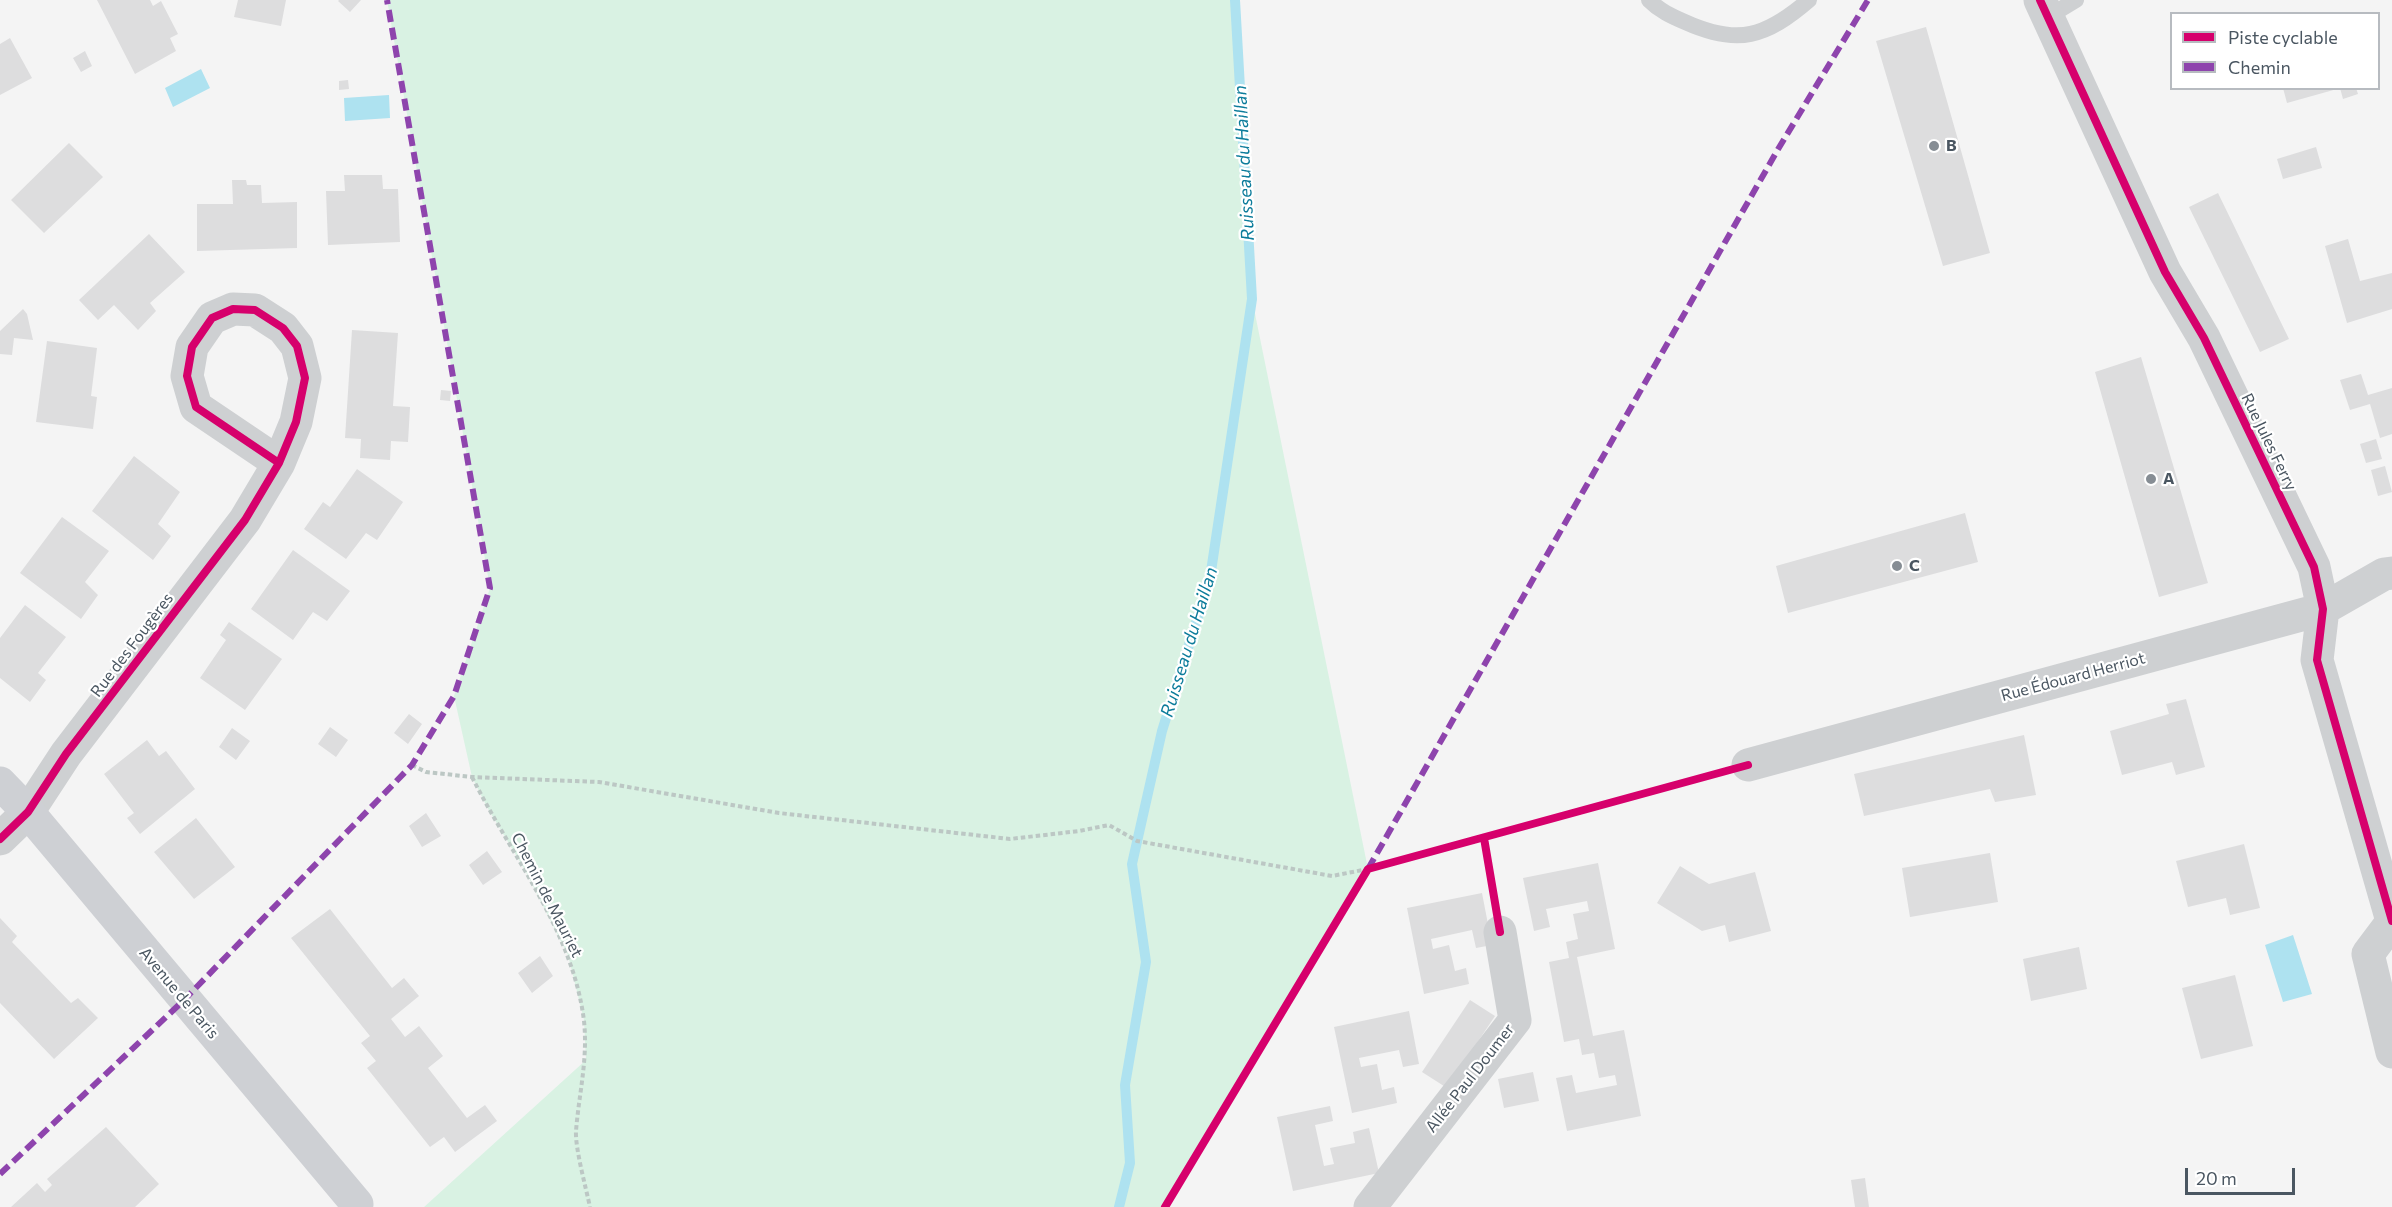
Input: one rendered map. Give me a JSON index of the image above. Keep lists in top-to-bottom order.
{
  "streets": {
    "street": [
      "Rue Jules Ferry",
      "Rue des Fougères",
      "Rue Édouard Herriot",
      "Avenue de Paris",
      "Allée Paul Doumer"
    ],
    "path": ["Chemin de Mauriet"]
  },
  "crossings": [
    ["Rue Jules Ferry", "Rue Édouard Herriot"],
    ["Rue des Fougères", "Avenue de Paris"]
  ],
  "water": ["Ruisseau du Haillan"],
  "places": ["B", "A", "C"],
  "legend": ["Piste cyclable", "Chemin"],
  "scale_bar": "20 m"
}
